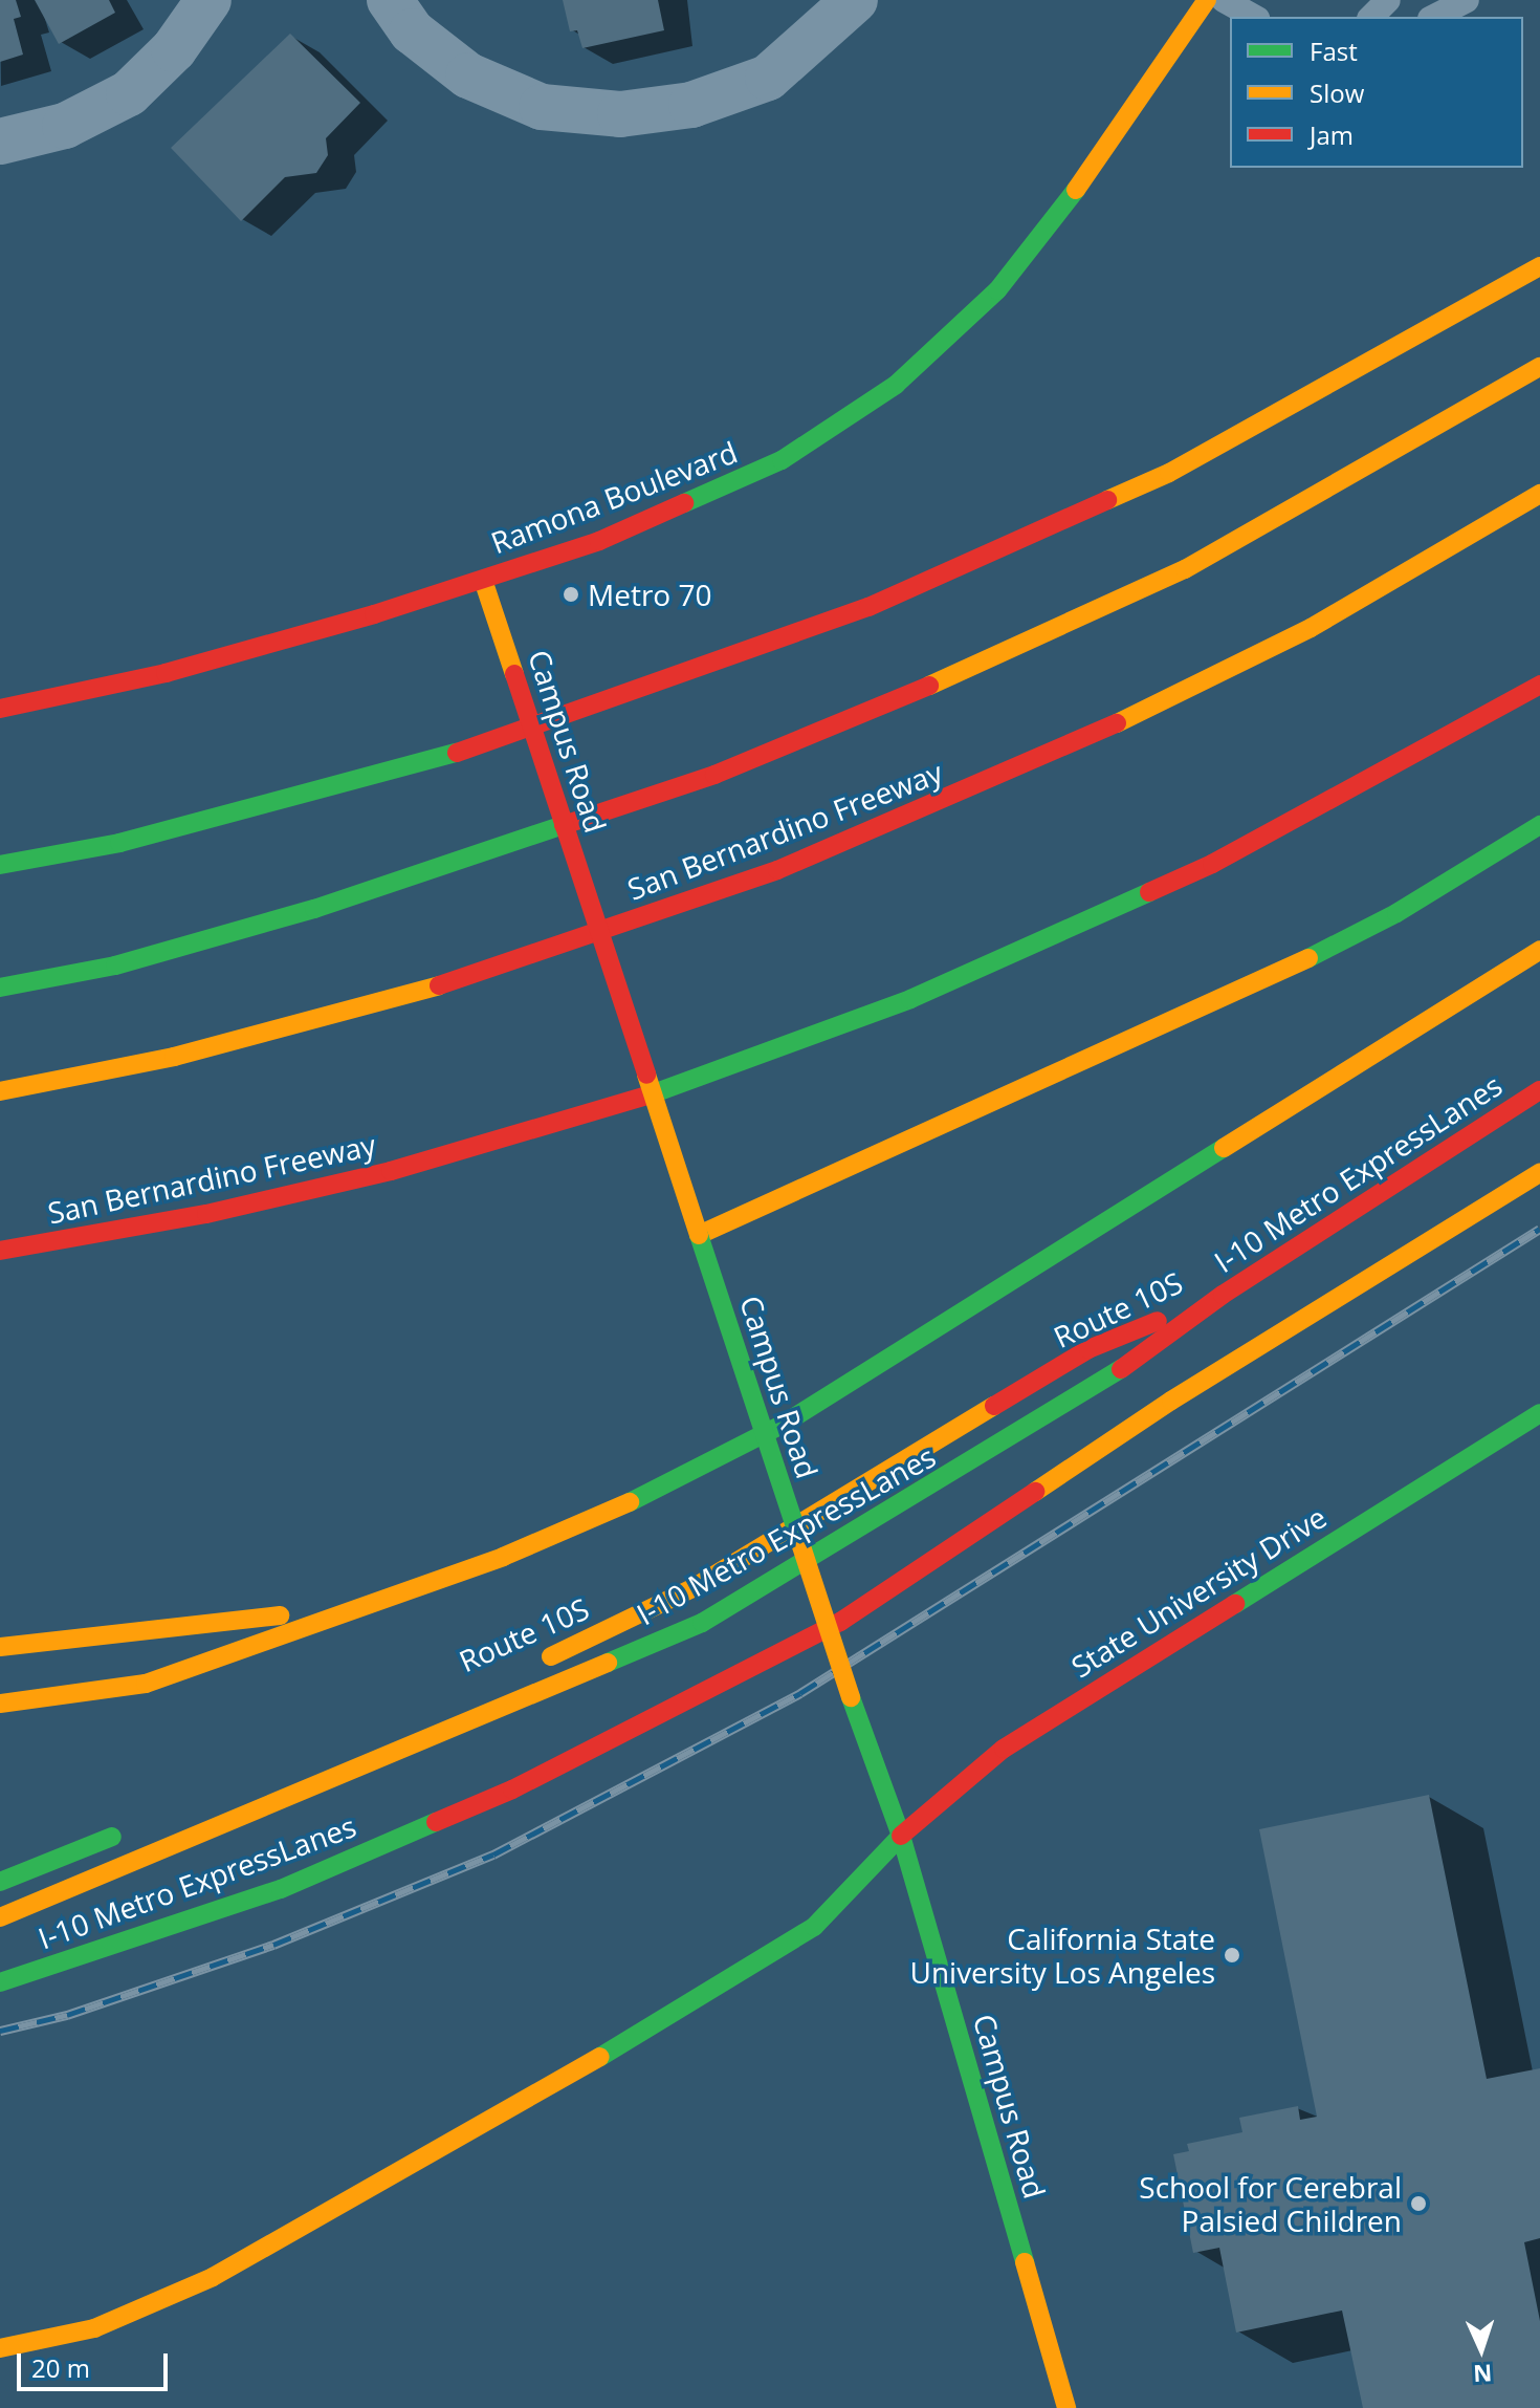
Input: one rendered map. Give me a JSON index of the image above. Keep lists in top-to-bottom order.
{
  "streets": {
    "main road": [
      "Ramona Boulevard",
      "Campus Road",
      "San Bernardino Freeway",
      "I-10 Metro ExpressLanes",
      "Route 10S",
      "State University Drive"
    ]
  },
  "crossings": [
    ["Ramona Boulevard", "Campus Road"],
    ["Campus Road", "State University Drive"],
    ["I-10 Metro ExpressLanes", "Route 10S"]
  ],
  "places": ["Metro 70", "California State University Los Angeles", "School for Cerebral Palsied Children"],
  "legend": ["Fast", "Slow", "Jam"],
  "scale_bar": "20 m",
  "north": "bottom"
}
